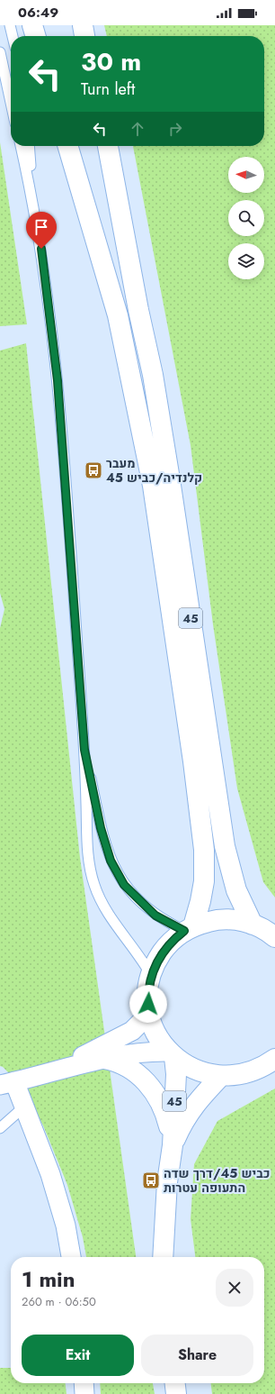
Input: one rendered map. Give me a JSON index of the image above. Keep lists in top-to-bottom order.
{
  "streets": {
    "highway": ["45"]
  },
  "places": {
    "bus stop": ["מעבר קלנדיה/כביש 45", "כביש 45/דרך שדה התעופה עטרות"]
  },
  "north": "left",
  "page": {
    "status": "06:49",
    "turn": ["30 m", "Turn left"],
    "heading": ["1 min", "260 m · 06:50"],
    "buttons": ["Exit", "Share"]
  }
}
